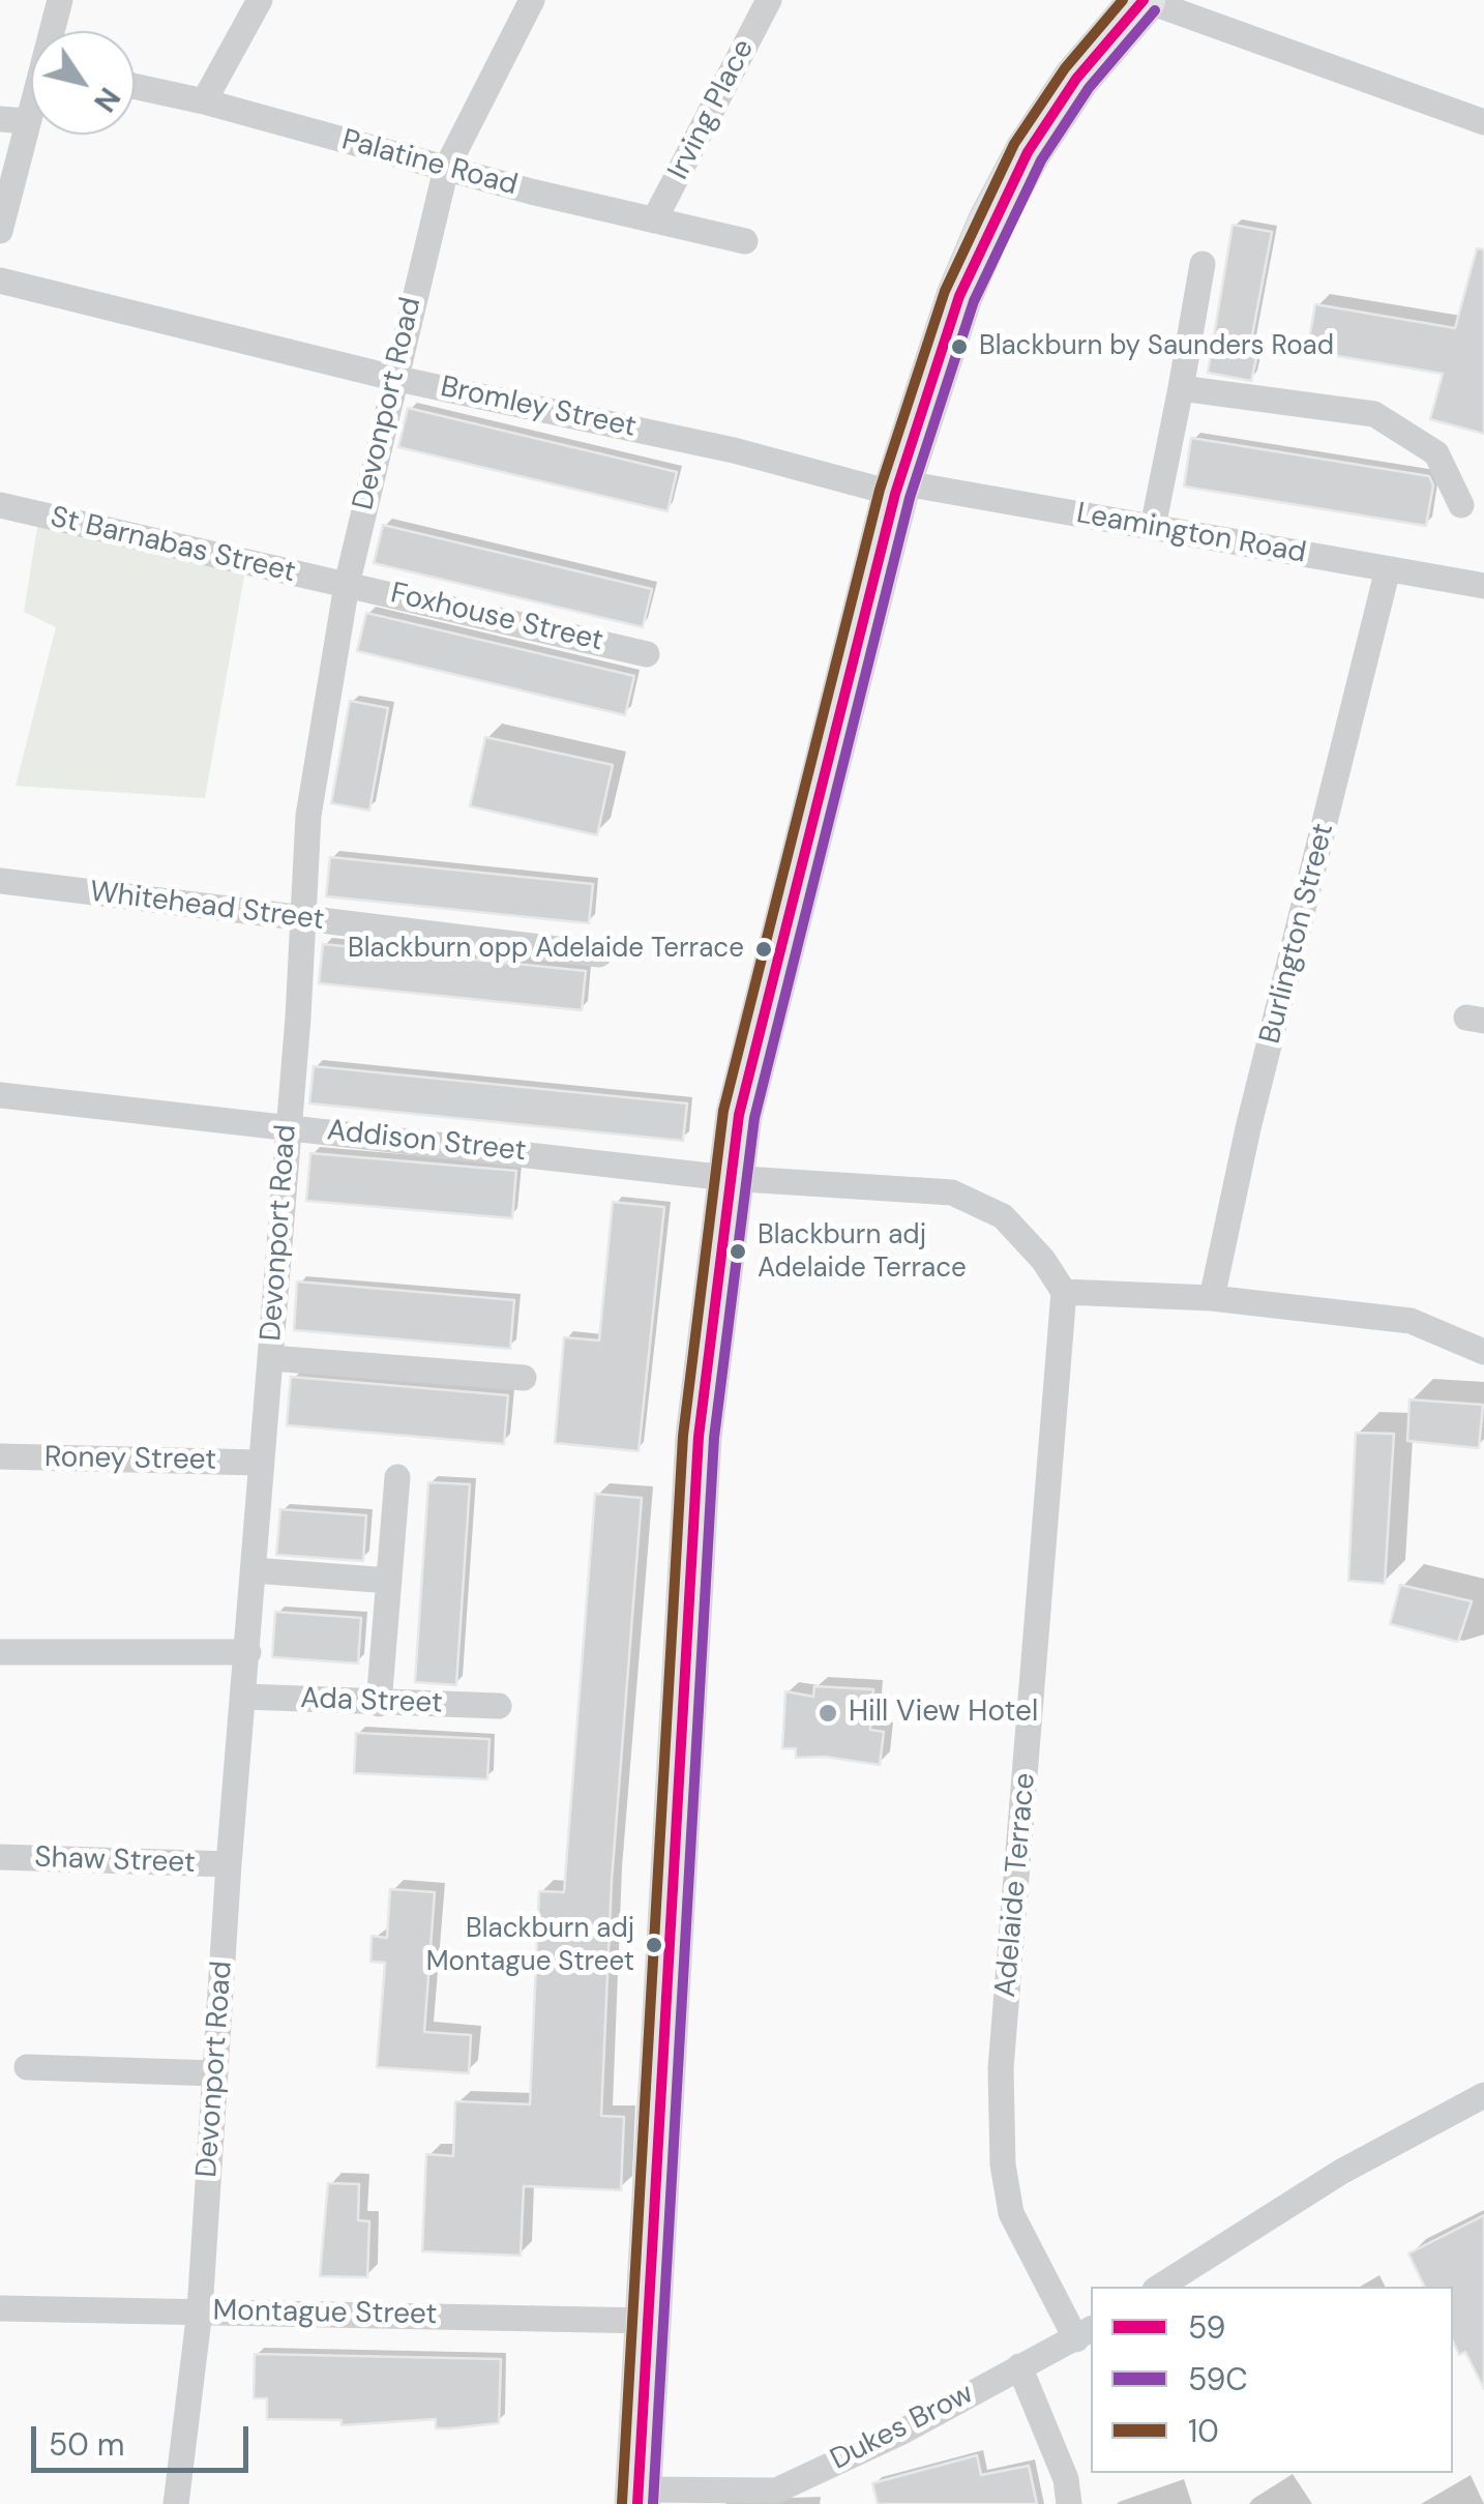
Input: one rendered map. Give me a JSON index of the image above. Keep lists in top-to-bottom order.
{
  "streets": {
    "street": [
      "Irving Place",
      "Palatine Road",
      "Devonport Road",
      "Bromley Street",
      "Leamington Road",
      "St Barnabas Street",
      "Foxhouse Street",
      "Whitehead Street",
      "Burlington Street",
      "Addison Street",
      "Roney Street",
      "Ada Street",
      "Shaw Street",
      "Adelaide Terrace",
      "Montague Street",
      "Dukes Brow"
    ]
  },
  "crossings": [
    ["Irving Place", "Palatine Road"],
    ["Palatine Road", "Devonport Road"],
    ["Devonport Road", "Bromley Street"],
    ["Devonport Road", "St Barnabas Street"],
    ["Devonport Road", "Foxhouse Street"],
    ["Devonport Road", "Whitehead Street"],
    ["Devonport Road", "Addison Street"],
    ["Devonport Road", "Roney Street"],
    ["Devonport Road", "Ada Street"],
    ["Devonport Road", "Shaw Street"],
    ["Devonport Road", "Montague Street"],
    ["Bromley Street", "Leamington Road"],
    ["Leamington Road", "Burlington Street"],
    ["St Barnabas Street", "Foxhouse Street"],
    ["Adelaide Terrace", "Dukes Brow"]
  ],
  "places": [
    "Blackburn by Saunders Road",
    "Blackburn opp Adelaide Terrace",
    "Blackburn adj Adelaide Terrace",
    "Hill View Hotel",
    "Blackburn adj Montague Street"
  ],
  "lines": ["transit line 59", "transit line 10", "transit line 59C"],
  "legend": ["59", "59C", "10"],
  "scale_bar": "50 m",
  "north": "bottom right"
}
